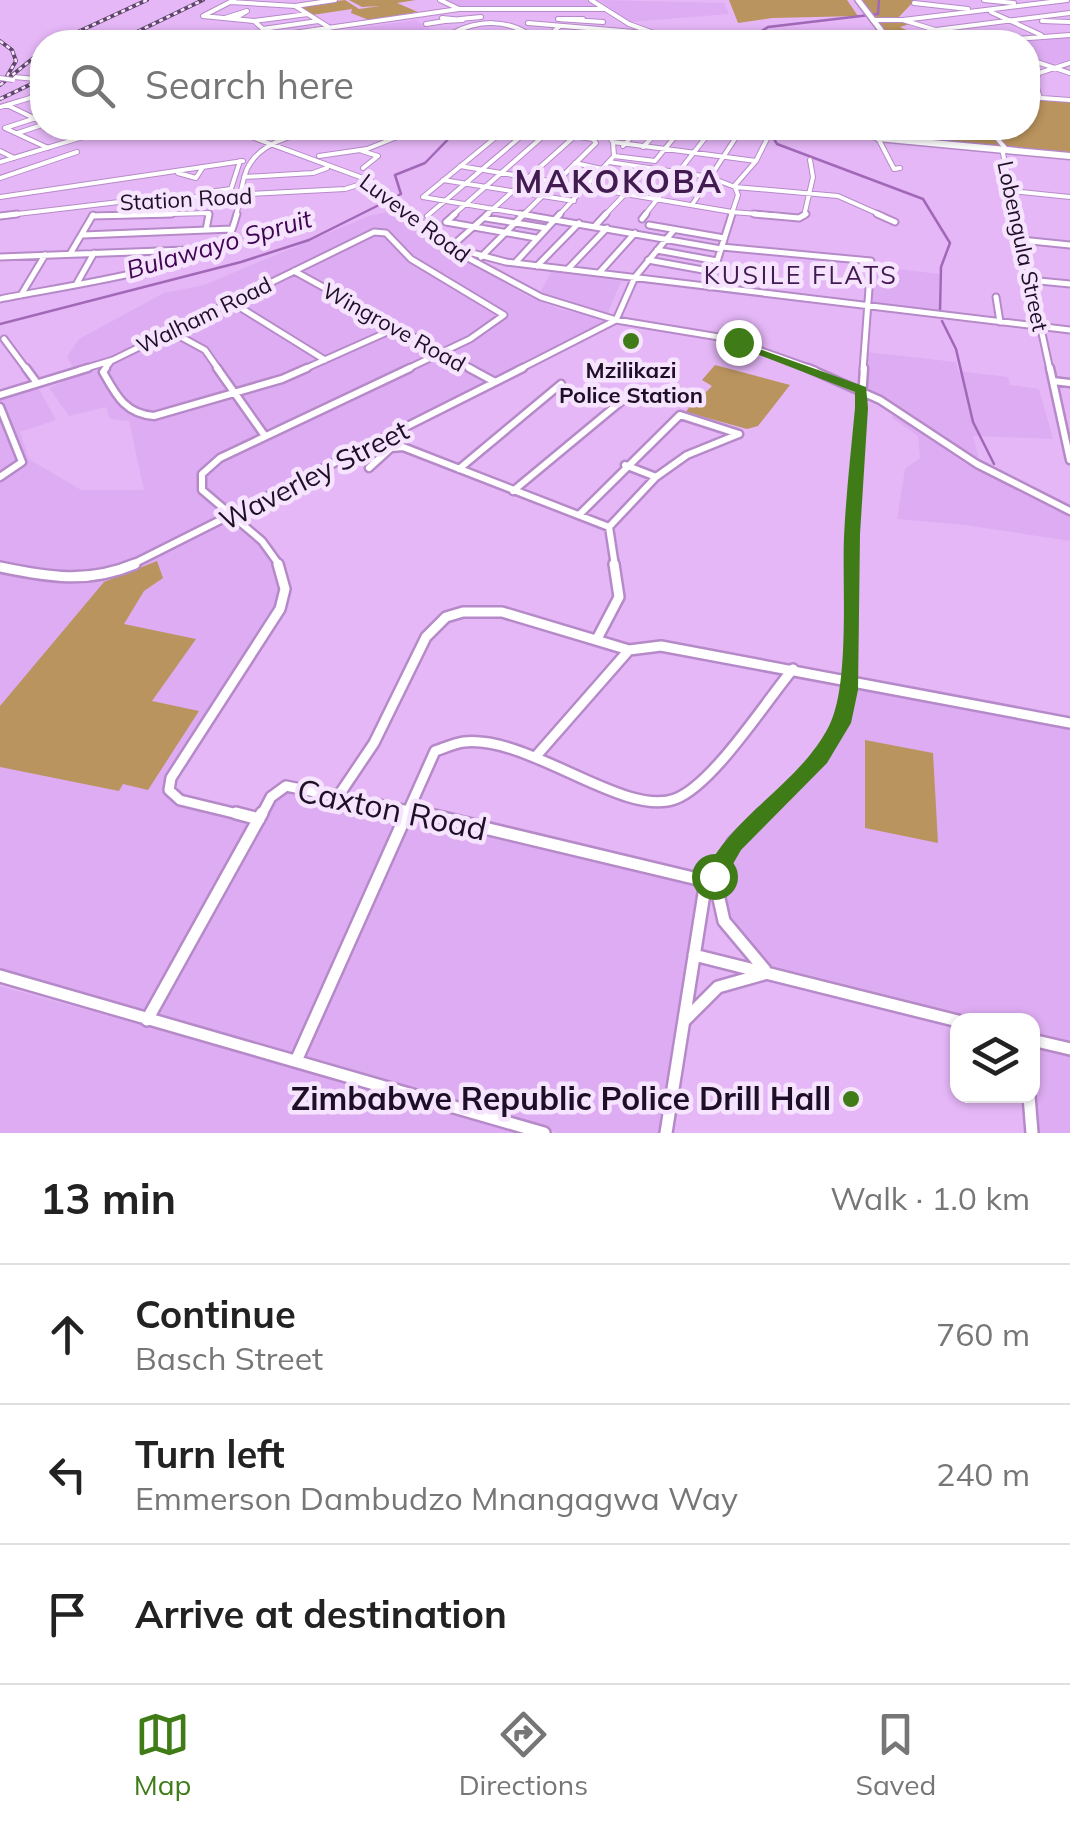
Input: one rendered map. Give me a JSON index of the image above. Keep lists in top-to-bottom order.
{
  "streets": {
    "street": [
      "Station Road",
      "Luveve Road",
      "Lobengula Street",
      "Walham Road",
      "Wingrove Road",
      "Waverley Street",
      "Caxton Road"
    ]
  },
  "crossings": [
    ["Station Road", "Luveve Road"],
    ["Luveve Road", "Lobengula Street"],
    ["Luveve Road", "Waverley Street"],
    ["Walham Road", "Wingrove Road"],
    ["Wingrove Road", "Waverley Street"]
  ],
  "districts": ["MAKOKOBA", "KUSILE FLATS"],
  "water": ["Bulawayo Spruit"],
  "places": ["Mzilikazi Police Station", "Zimbabwe Republic Police Drill Hall"],
  "page": {
    "search": "Search here",
    "heading": ["13 min", "Walk · 1.0 km"],
    "list": [
      ["Continue", "Basch Street", "760 m"],
      ["Turn left", "Emmerson Dambudzo Mnangagwa Way", "240 m"],
      "Arrive at destination"
    ],
    "nav": ["Map", "Directions", "Saved"]
  }
}
